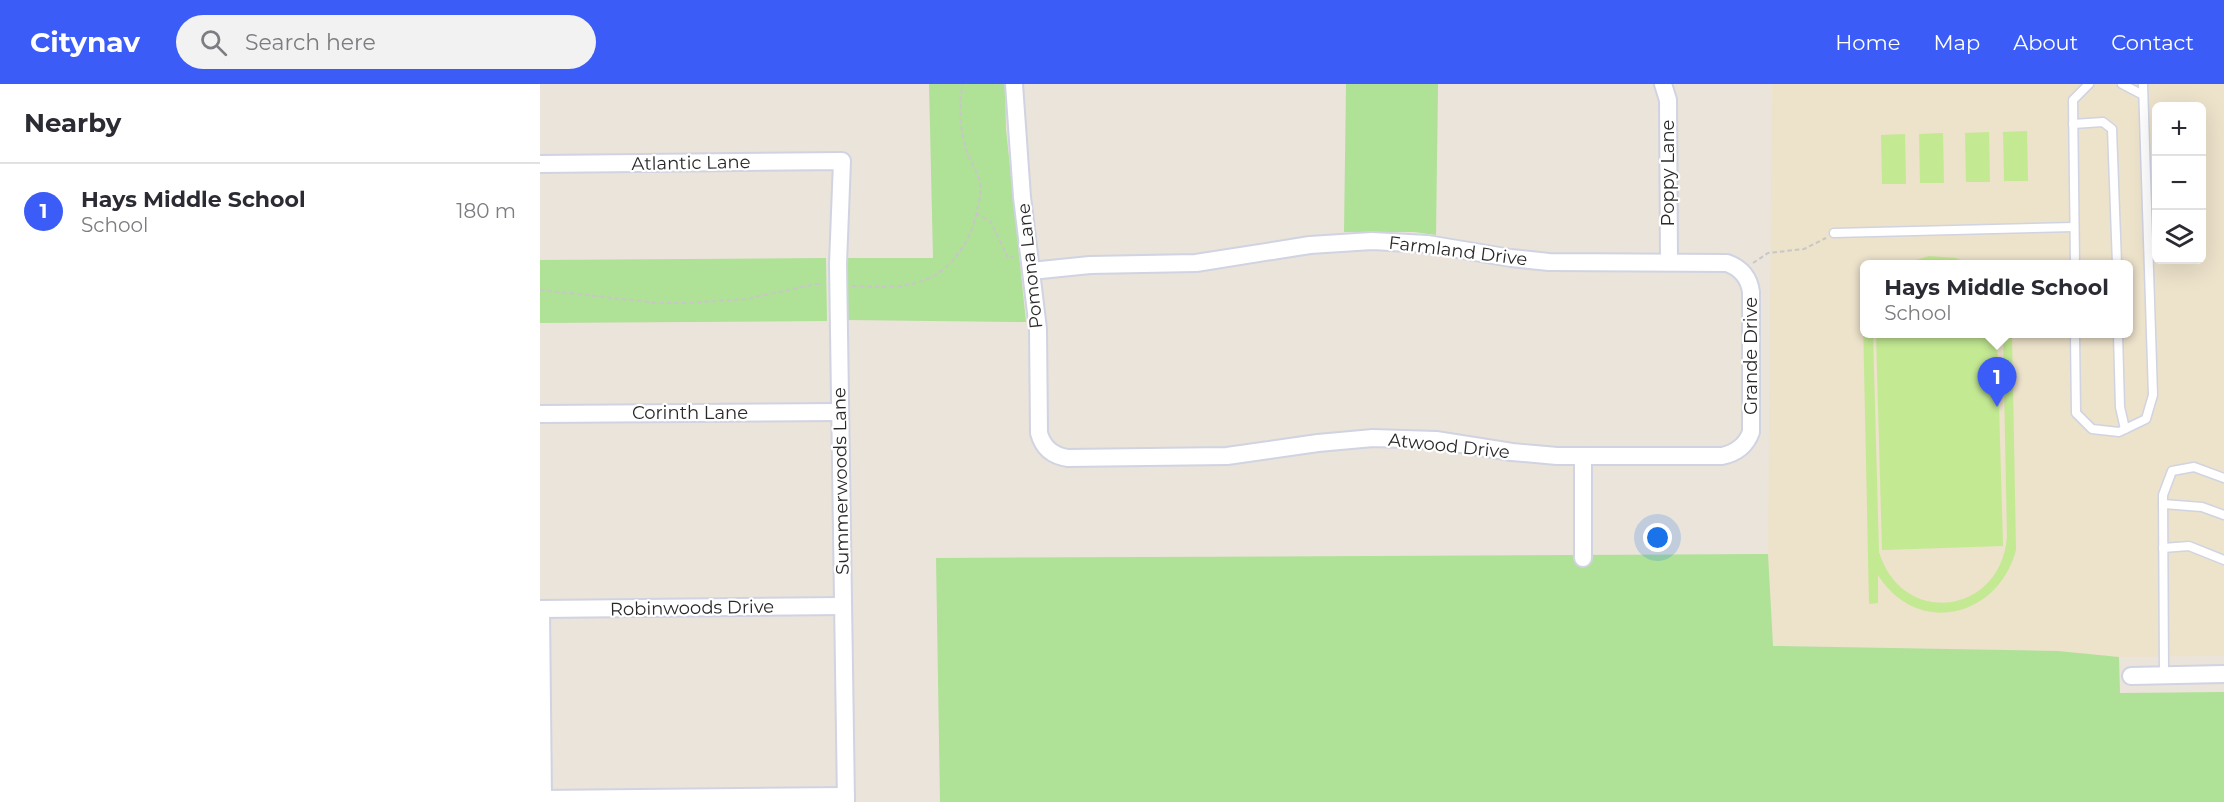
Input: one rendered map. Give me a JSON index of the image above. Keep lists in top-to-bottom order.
{
  "streets": {
    "street": [
      "Atlantic Lane",
      "Poppy Lane",
      "Farmland Drive",
      "Pomona Lane",
      "Grande Drive",
      "Corinth Lane",
      "Atwood Drive",
      "Summerwoods Lane",
      "Robinwoods Drive"
    ]
  },
  "crossings": [
    ["Atlantic Lane", "Summerwoods Lane"],
    ["Poppy Lane", "Farmland Drive"],
    ["Farmland Drive", "Pomona Lane"],
    ["Farmland Drive", "Grande Drive"],
    ["Pomona Lane", "Atwood Drive"],
    ["Grande Drive", "Atwood Drive"],
    ["Corinth Lane", "Summerwoods Lane"],
    ["Summerwoods Lane", "Robinwoods Drive"]
  ],
  "page": {
    "header": "Citynav",
    "search": "Search here",
    "nav": [
      "Home",
      "Map",
      "About",
      "Contact"
    ],
    "heading": "Nearby",
    "map_buttons": ["+", "−"],
    "list": [
      {
        "mark": "1",
        "name": "Hays Middle School",
        "note": "School",
        "value": "180 m"
      }
    ],
    "popup": ["Hays Middle School", "School"],
    "pins": "1"
  }
}
